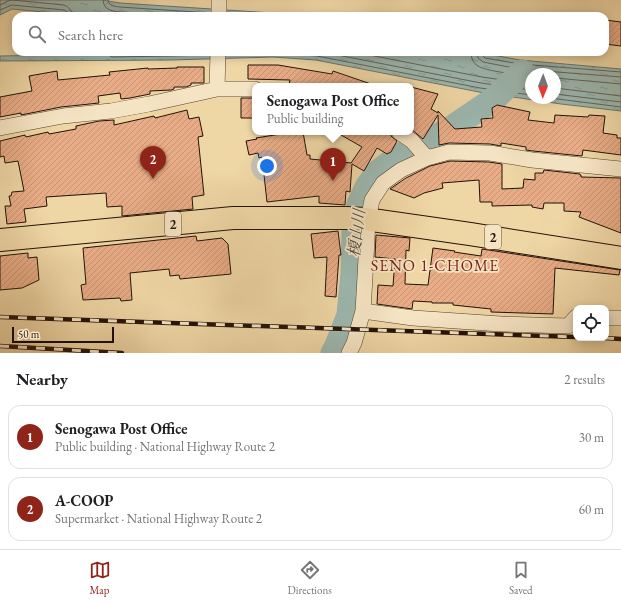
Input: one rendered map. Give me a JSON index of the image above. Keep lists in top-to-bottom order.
{
  "streets": {
    "highway": ["2"]
  },
  "districts": ["SENO 1-CHOME"],
  "water": ["榎山川"],
  "scale_bar": "50 m",
  "north": "bottom",
  "page": {
    "search": "Search here",
    "popup": ["Senogawa Post Office", "Public building"],
    "pins": ["2", "1"],
    "scale": "50 m",
    "heading": ["Nearby", "2 results"],
    "list": [
      {
        "mark": "1",
        "name": "Senogawa Post Office",
        "note": "Public building · National Highway Route 2",
        "value": "30 m"
      },
      {
        "mark": "2",
        "name": "A-COOP",
        "note": "Supermarket · National Highway Route 2",
        "value": "60 m"
      }
    ],
    "nav": ["Map", "Directions", "Saved"]
  }
}
